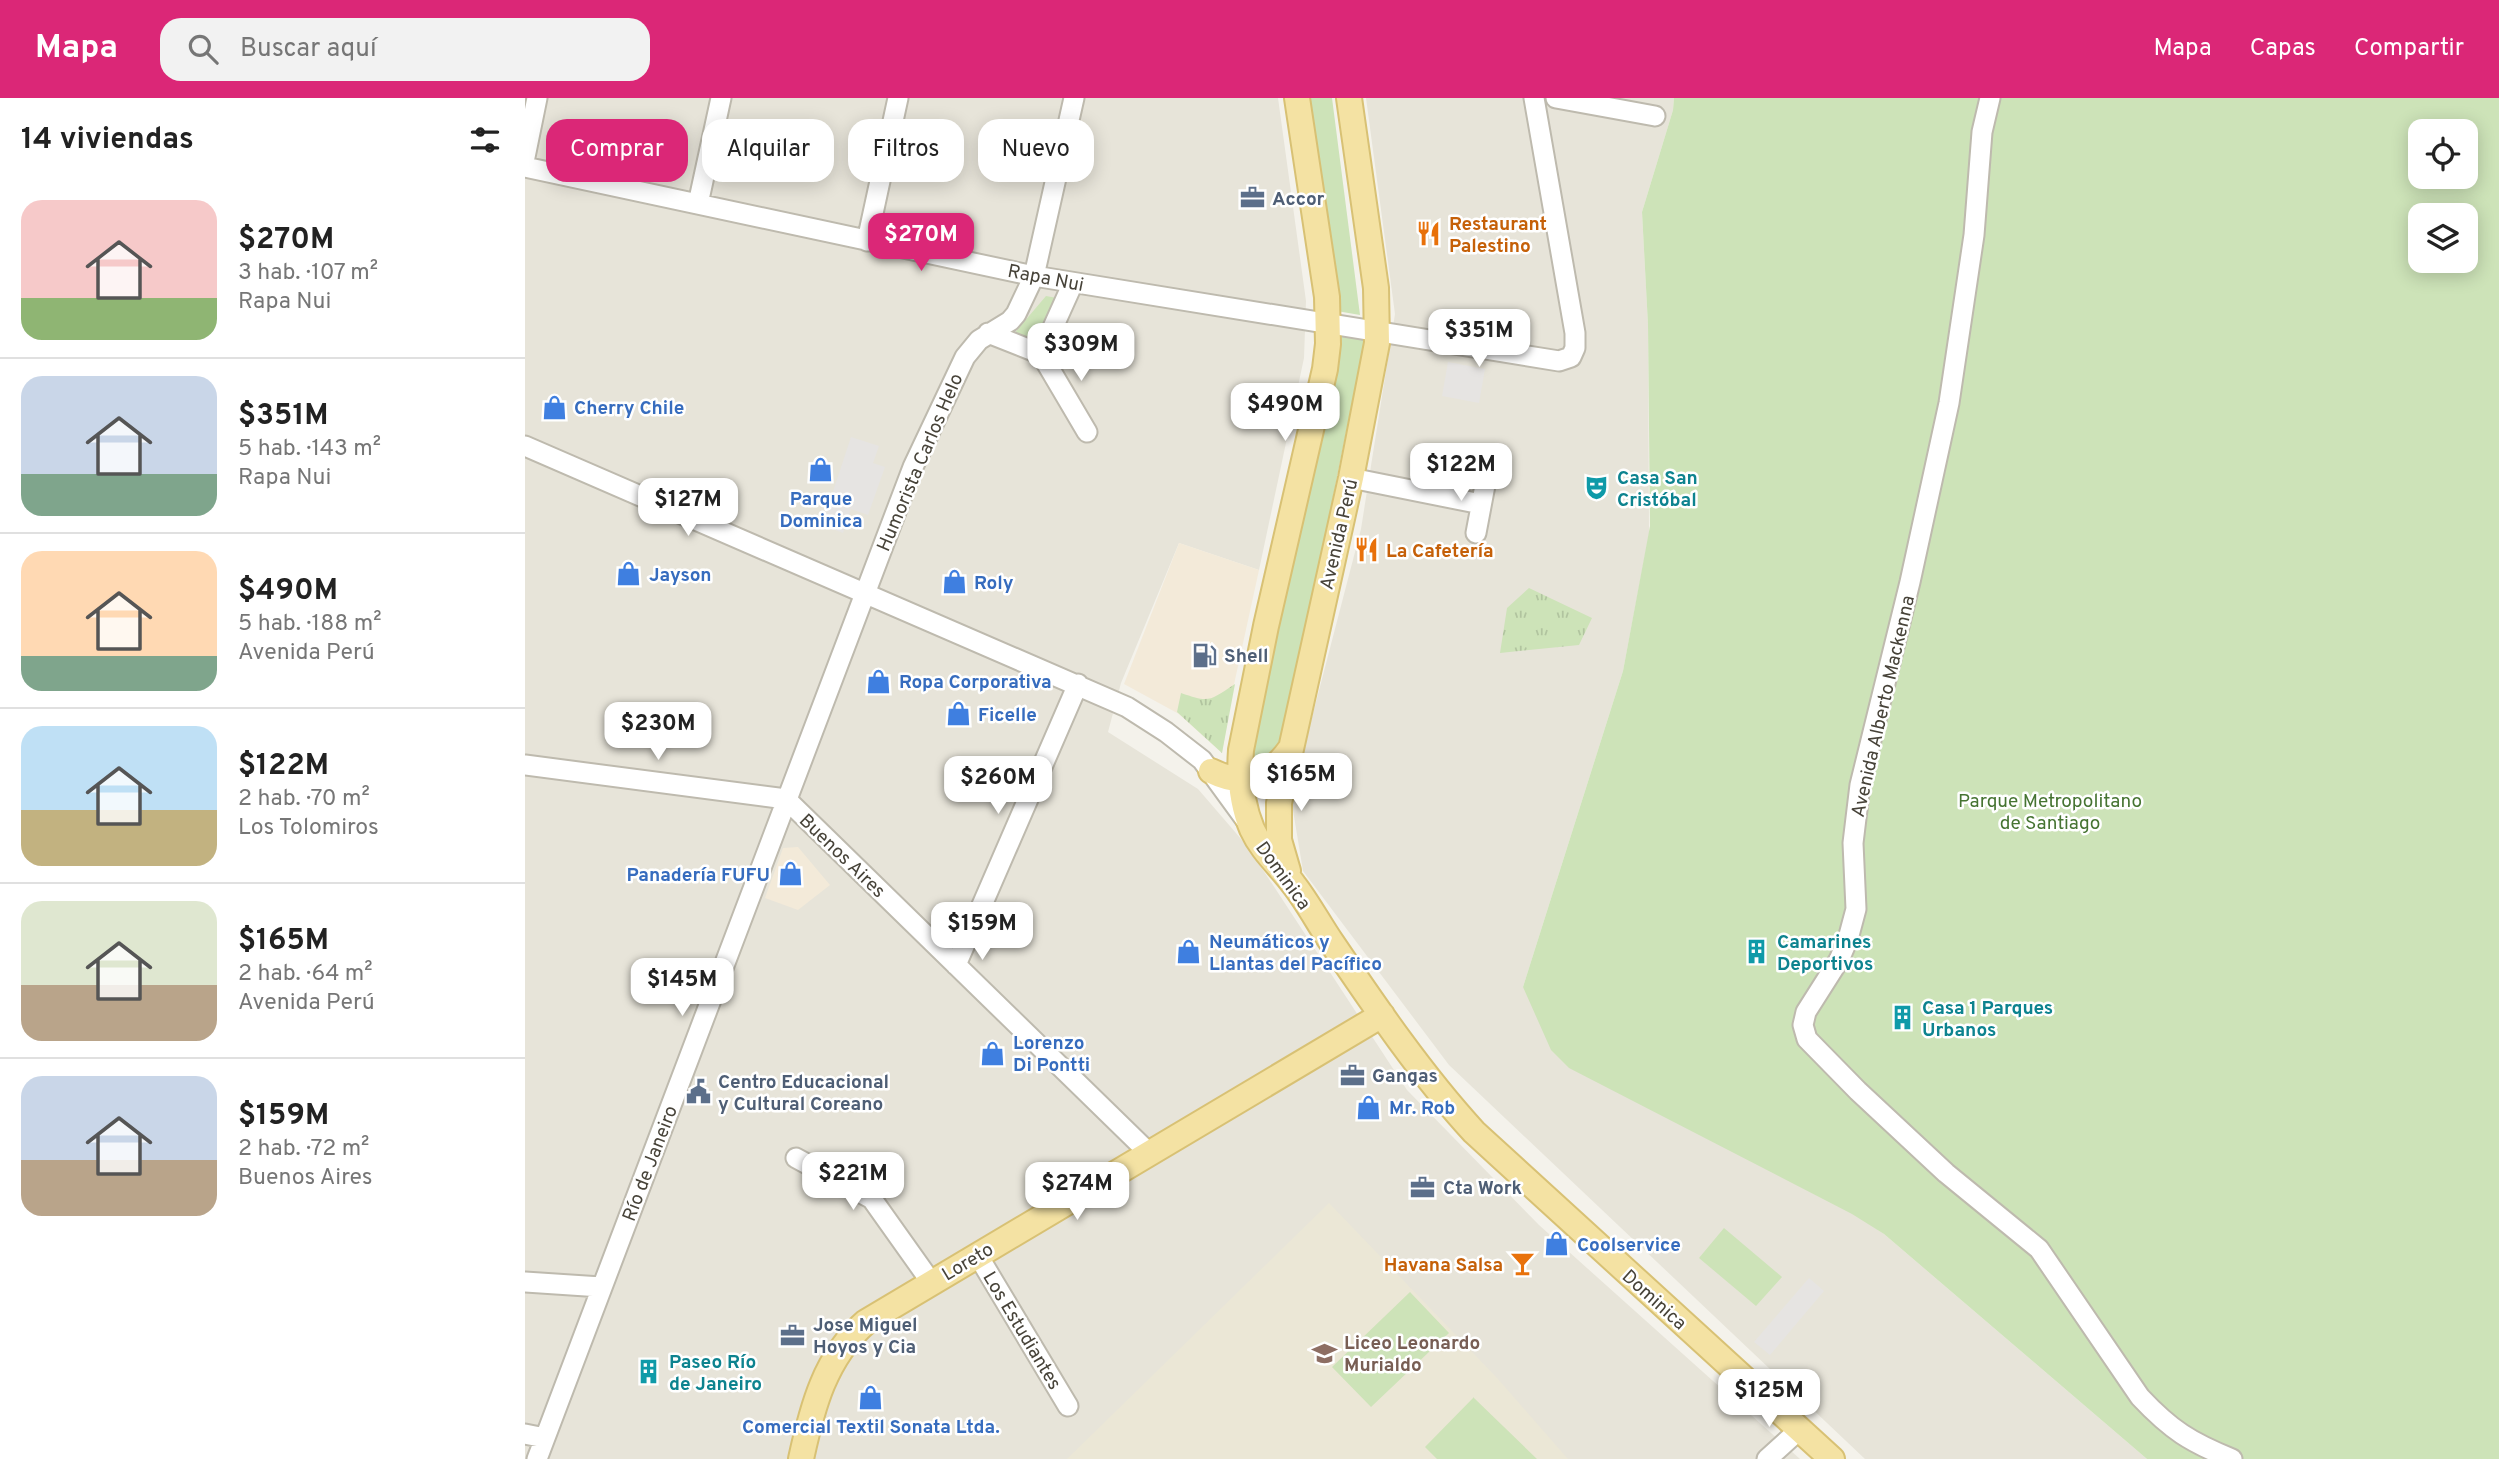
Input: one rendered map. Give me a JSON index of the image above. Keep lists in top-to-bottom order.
{
  "streets": {
    "main road": ["Avenida Perú", "Dominica", "Loreto"],
    "street": [
      "Rapa Nui",
      "Humorista Carlos Helo",
      "Avenida Alberto Mackenna",
      "Buenos Aires",
      "Río de Janeiro",
      "Los Estudiantes"
    ]
  },
  "crossings": [
    ["Rapa Nui", "Humorista Carlos Helo"],
    ["Rapa Nui", "Avenida Perú"],
    ["Humorista Carlos Helo", "Dominica"],
    ["Humorista Carlos Helo", "Río de Janeiro"],
    ["Avenida Perú", "Dominica"],
    ["Buenos Aires", "Río de Janeiro"],
    ["Buenos Aires", "Loreto"],
    ["Dominica", "Río de Janeiro"],
    ["Dominica", "Loreto"],
    ["Loreto", "Los Estudiantes"]
  ],
  "parks": ["Parque Metropolitano de Santiago"],
  "places": {
    "office": [
      "Accor",
      "Gangas",
      "Cta Work",
      "Jose Miguel Hoyos y Cia"
    ],
    "restaurant": ["Restaurant Palestino", "La Cafetería"],
    "shop": [
      "Cherry Chile",
      "Parque Dominica",
      "Jayson",
      "Roly",
      "Ropa Corporativa",
      "Ficelle",
      "Panadería FUFU",
      "Neumáticos y Llantas del Pacífico",
      "Lorenzo Di Pontti",
      "Mr. Rob",
      "Coolservice",
      "Comercial Textil Sonata Ltda."
    ],
    "theatre": ["Casa San Cristóbal"],
    "fuel station": ["Shell"],
    "building": ["Camarines Deportivos", "Casa 1 Parques Urbanos", "Paseo Río de Janeiro"],
    "public building": ["Centro Educacional y Cultural Coreano"],
    "bar": ["Havana Salsa"],
    "school or university": ["Liceo Leonardo Murialdo"]
  },
  "page": {
    "header": "Mapa",
    "search": "Buscar aquí",
    "nav": ["Mapa", "Capas", "Compartir"],
    "heading": "14 viviendas",
    "chip": [
      "Comprar",
      "Alquilar",
      "Filtros",
      "Nuevo"
    ],
    "list": [
      {
        "name": "$270M",
        "note": "3 hab. · 107 m² · Rapa Nui"
      },
      {
        "name": "$351M",
        "note": "5 hab. · 143 m² · Rapa Nui"
      },
      {
        "name": "$490M",
        "note": "5 hab. · 188 m² · Avenida Perú"
      },
      {
        "name": "$122M",
        "note": "2 hab. · 70 m² · Los Tolomiros"
      },
      {
        "name": "$165M",
        "note": "2 hab. · 64 m² · Avenida Perú"
      },
      {
        "name": "$159M",
        "note": "2 hab. · 72 m² · Buenos Aires"
      }
    ],
    "price": [
      "$270M",
      "$351M",
      "$309M",
      "$490M",
      "$122M",
      "$127M",
      "$230M",
      "$165M",
      "$260M",
      "$159M",
      "$145M",
      "$221M",
      "$274M",
      "$125M"
    ]
  }
}
